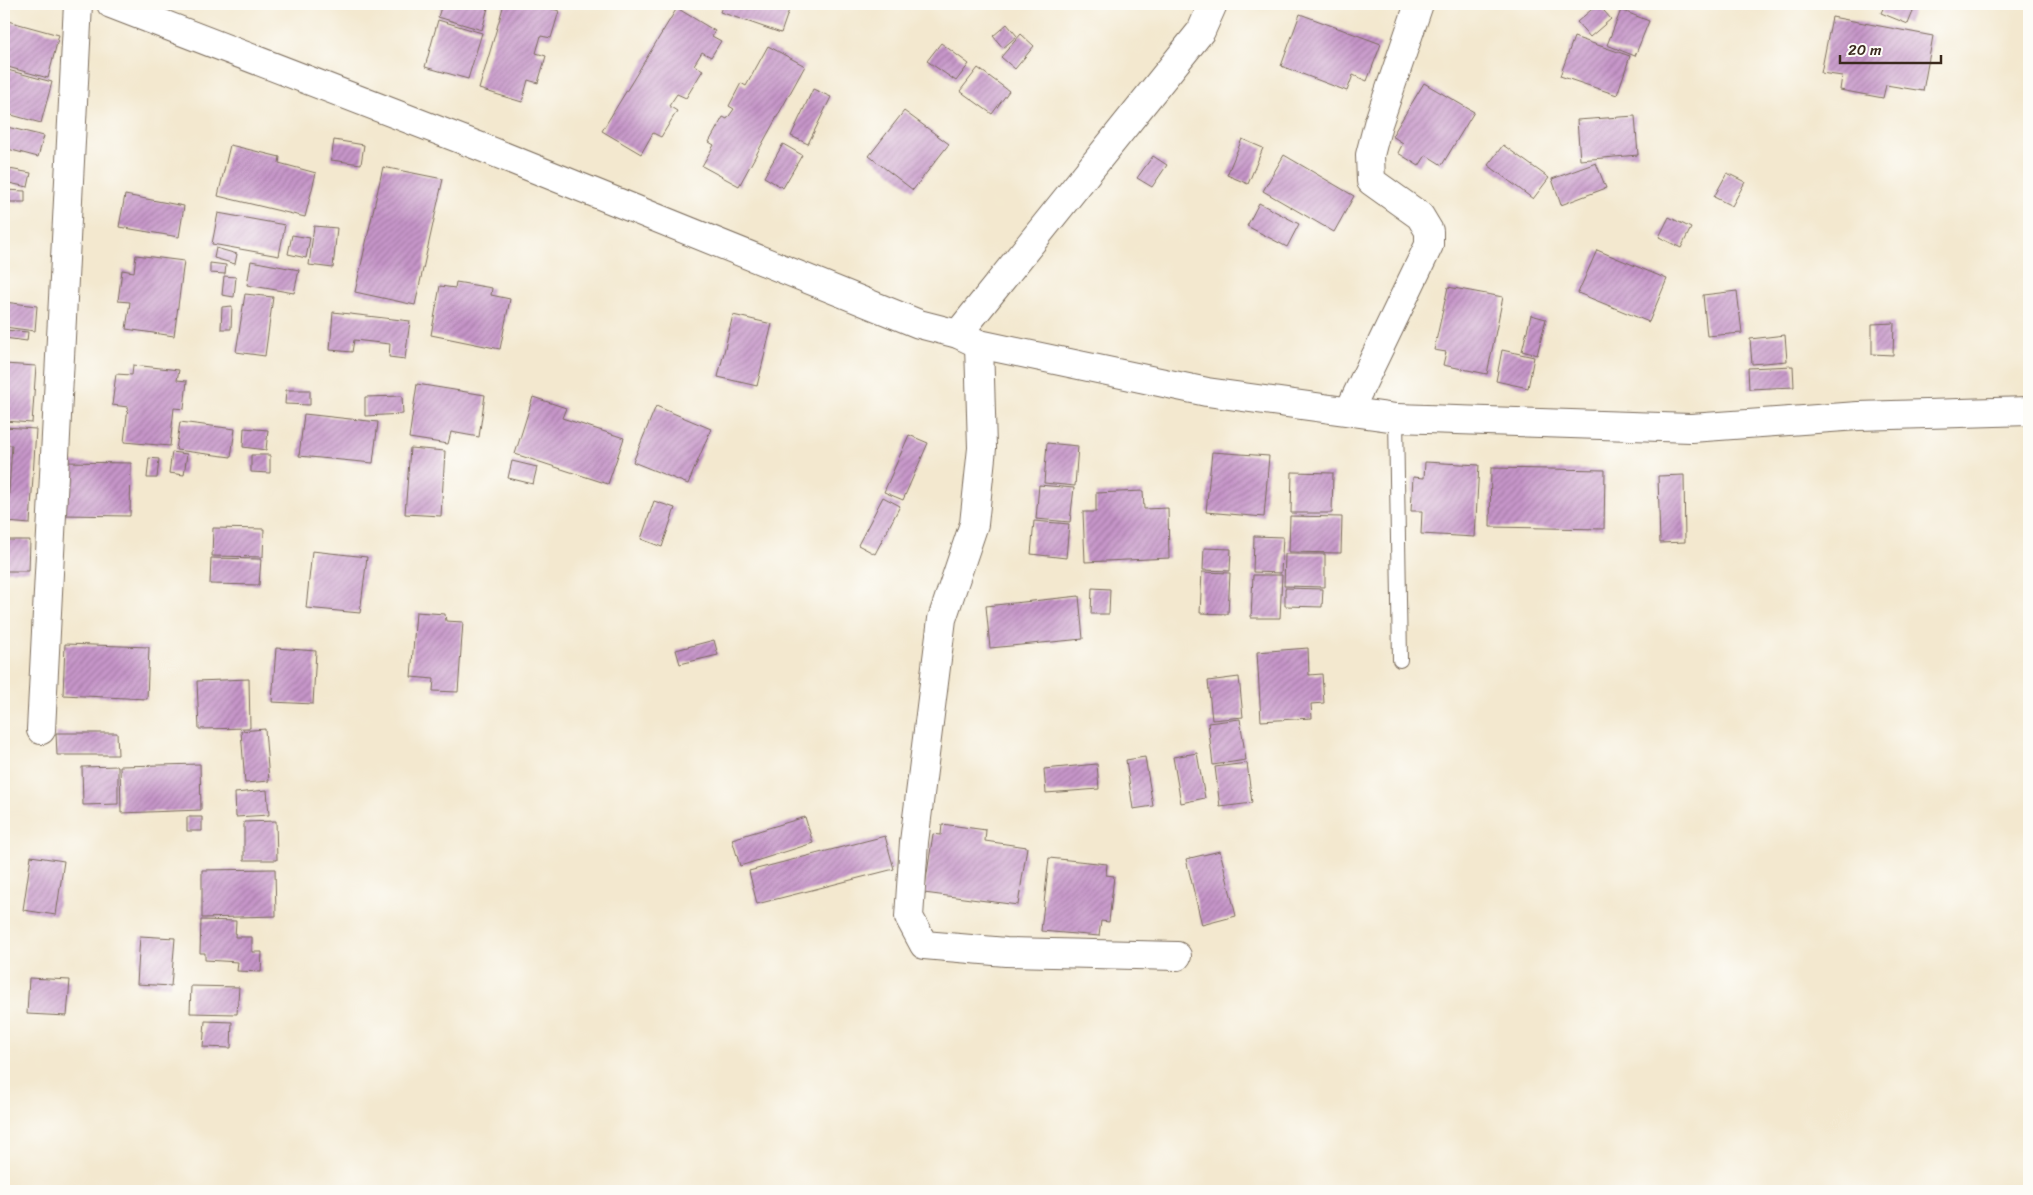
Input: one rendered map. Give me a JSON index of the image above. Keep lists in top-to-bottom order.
{
  "scale_bar": "20 m"
}
